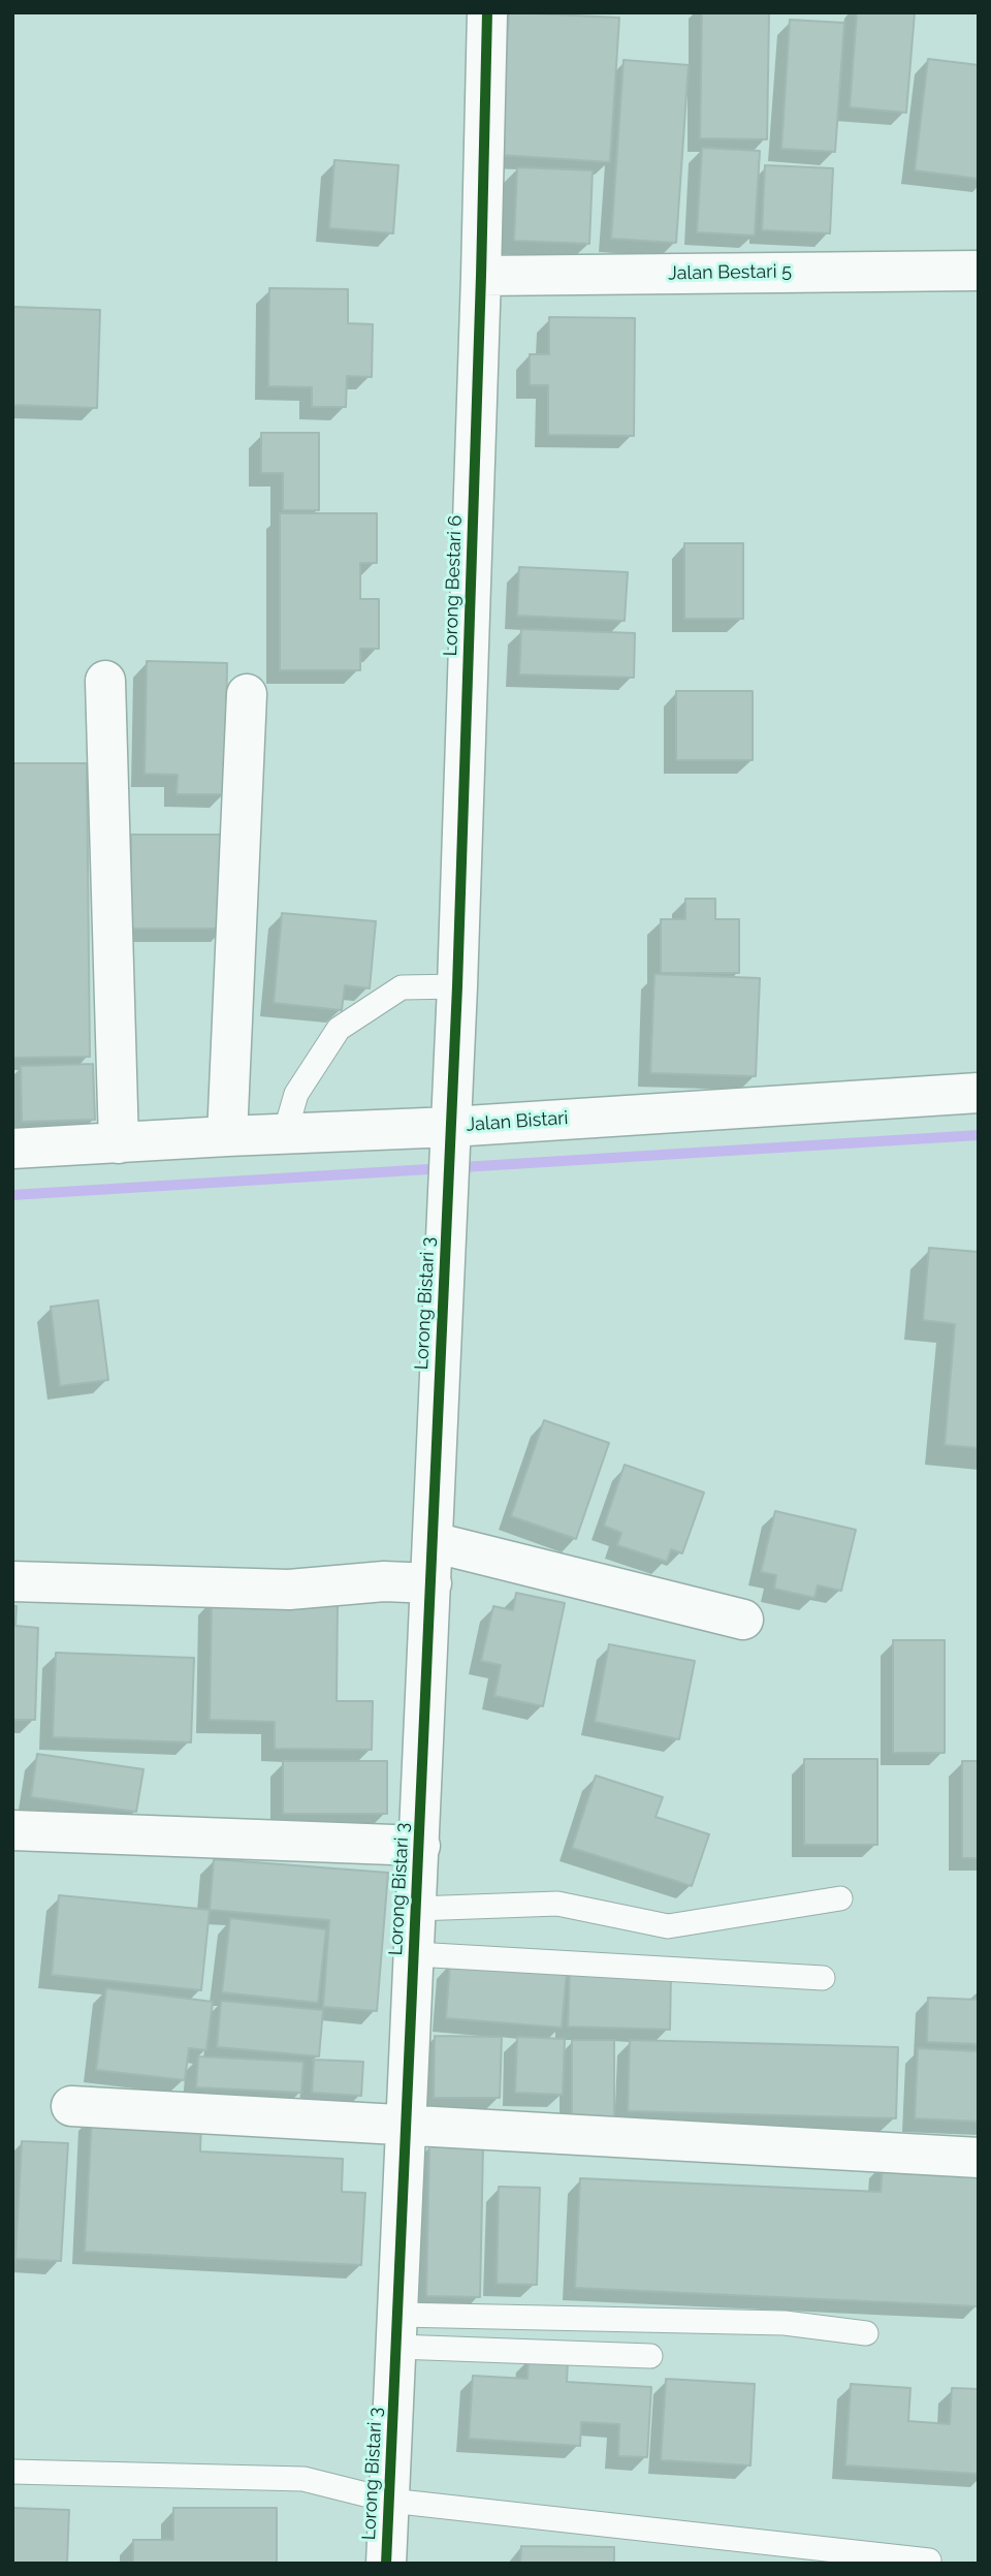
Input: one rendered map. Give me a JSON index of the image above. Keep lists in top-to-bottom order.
{
  "streets": {
    "street": [
      "Jalan Bestari 5",
      "Lorong Bestari 6",
      "Jalan Bistari",
      "Lorong Bistari 3"
    ]
  },
  "crossings": [
    ["Jalan Bestari 5", "Lorong Bestari 6"],
    ["Lorong Bestari 6", "Jalan Bistari"],
    ["Lorong Bestari 6", "Lorong Bistari 3"],
    ["Jalan Bistari", "Lorong Bistari 3"]
  ]
}
